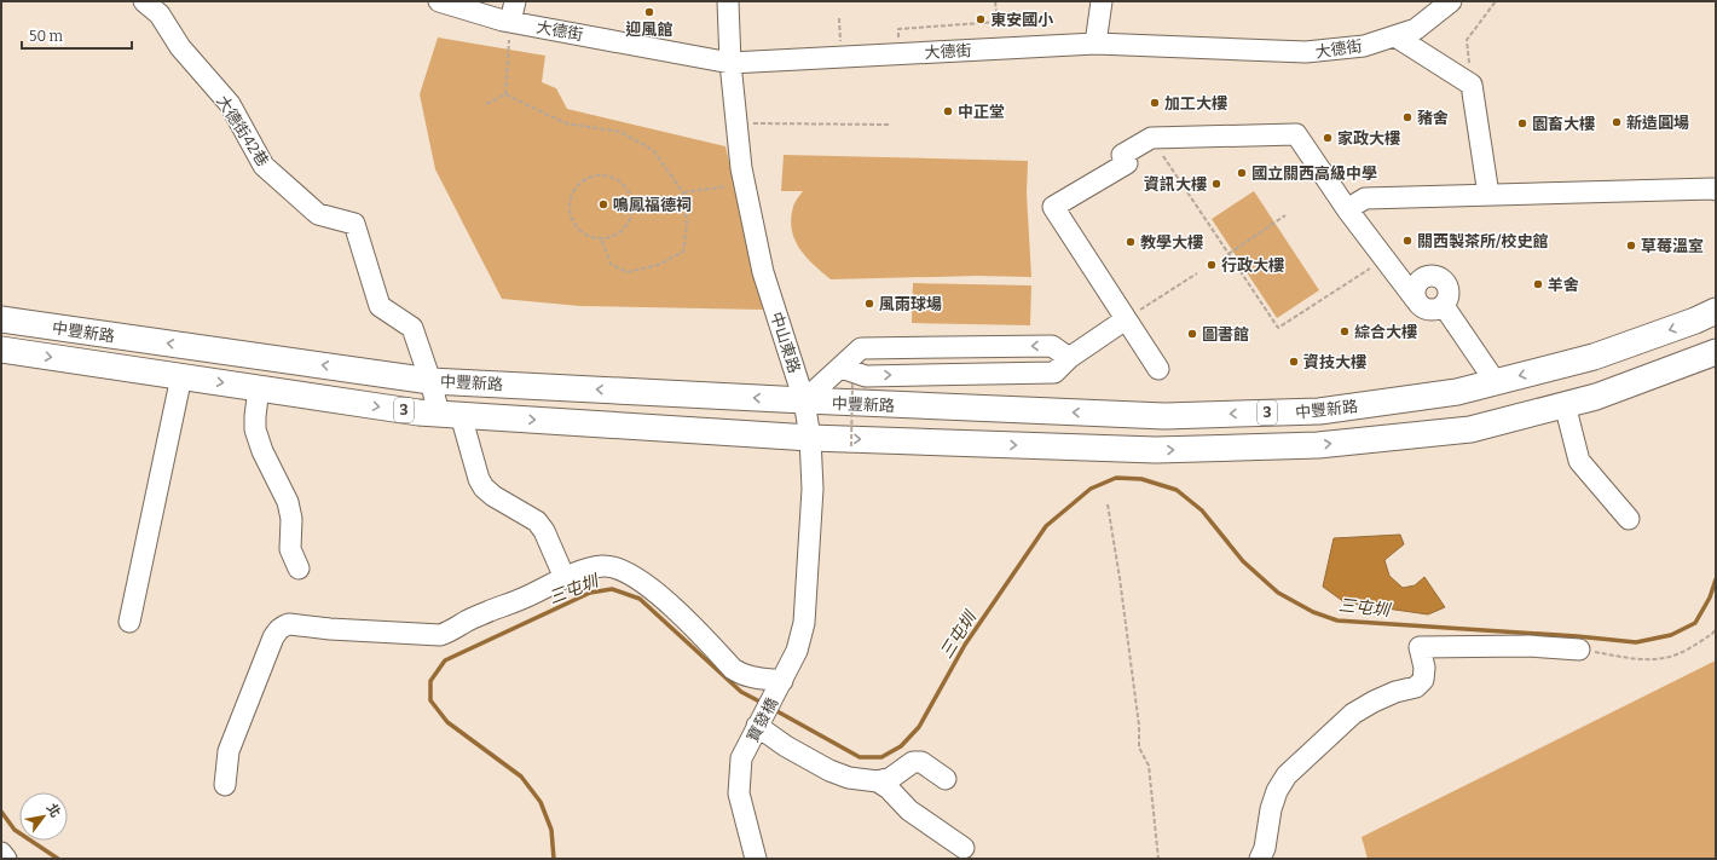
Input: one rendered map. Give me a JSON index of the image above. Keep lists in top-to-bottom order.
{
  "streets": {
    "main road": ["中豐新路", "3"],
    "street": [
      "大德街",
      "大德街42巷",
      "中山東路",
      "寶發橋"
    ]
  },
  "crossings": [
    ["大德街", "中山東路"],
    ["大德街42巷", "中豐新路"],
    ["中豐新路", "中山東路"],
    ["中山東路", "寶發橋"]
  ],
  "water": ["三屯圳"],
  "places": [
    "迎風館",
    "東安國小",
    "加工大樓",
    "中正堂",
    "豬舍",
    "新造圓場",
    "園畜大樓",
    "家政大樓",
    "國立關西高級中學",
    "資訊大樓",
    "鳴鳳福德祠",
    "關西製茶所/校史館",
    "教學大樓",
    "草莓溫室",
    "行政大樓",
    "羊舍",
    "風雨球場",
    "綜合大樓",
    "圖書館",
    "資技大樓"
  ],
  "scale_bar": "50 m",
  "north": "top right"
}
